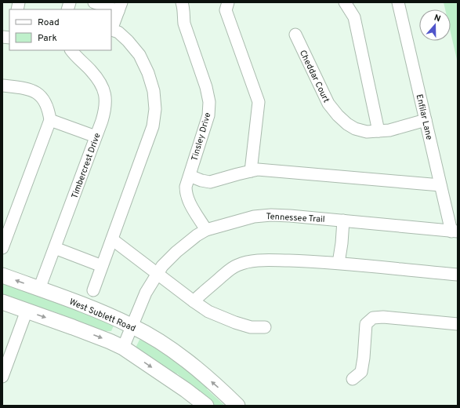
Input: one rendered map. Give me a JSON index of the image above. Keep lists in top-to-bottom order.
{
  "streets": {
    "main road": ["West Sublett Road"],
    "street": [
      "Cheddar Court",
      "Enfilar Lane",
      "Tinsley Drive",
      "Timbercrest Drive",
      "Tennessee Trail"
    ]
  },
  "crossings": [
    ["Cheddar Court", "Enfilar Lane"],
    ["Enfilar Lane", "Tennessee Trail"],
    ["Tinsley Drive", "Tennessee Trail"],
    ["Timbercrest Drive", "West Sublett Road"],
    ["Tennessee Trail", "West Sublett Road"]
  ],
  "legend": ["Road", "Park"],
  "north": "top"
}
